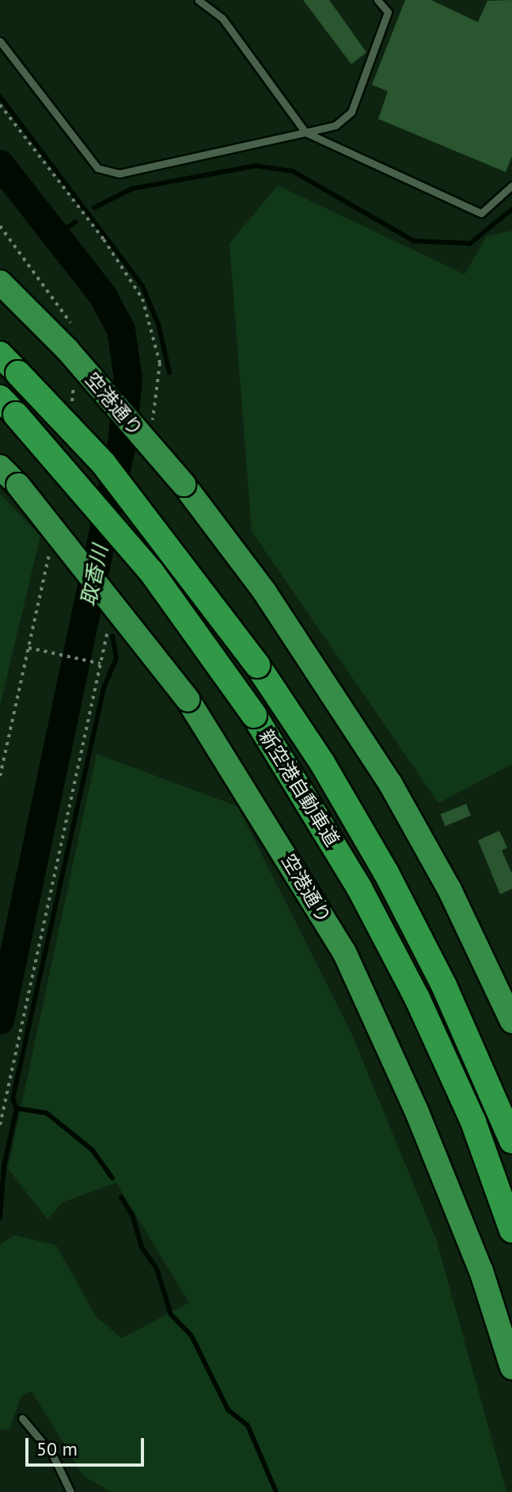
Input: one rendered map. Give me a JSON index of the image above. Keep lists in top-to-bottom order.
{
  "streets": {
    "highway": ["空港通り", "新空港自動車道"]
  },
  "water": ["取香川"],
  "scale_bar": "50 m"
}
